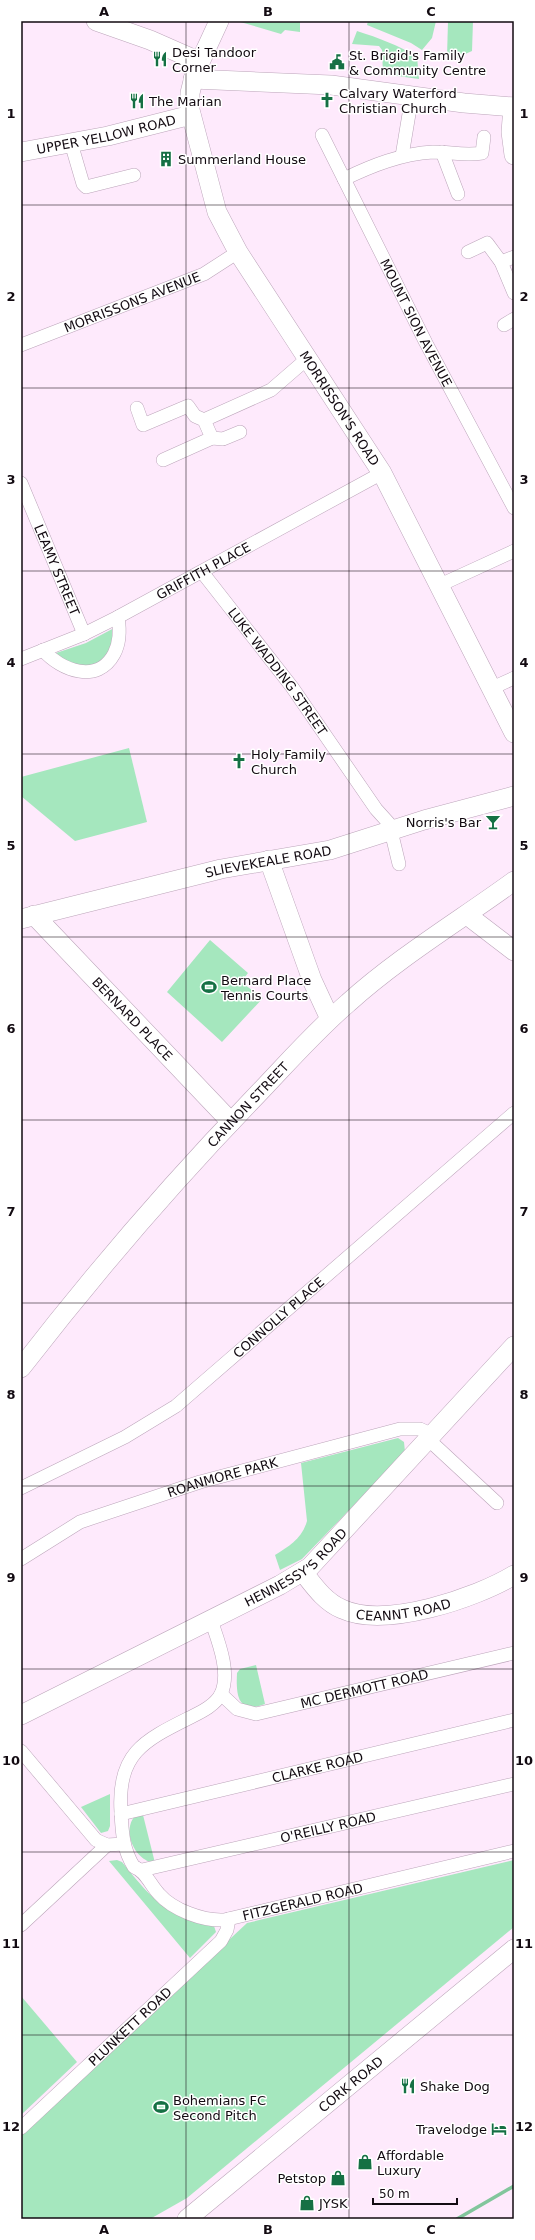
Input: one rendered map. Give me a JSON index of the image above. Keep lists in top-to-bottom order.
{
  "streets": {
    "street": [
      "UPPER YELLOW ROAD",
      "MORRISSONS AVENUE",
      "MOUNT SION AVENUE",
      "MORRISSON'S ROAD",
      "LEAMY STREET",
      "GRIFFITH PLACE",
      "LUKE WADDING STREET",
      "SLIEVEKEALE ROAD",
      "BERNARD PLACE",
      "CANNON STREET",
      "CONNOLLY PLACE",
      "ROANMORE PARK",
      "HENNESSY'S ROAD",
      "CEANNT ROAD",
      "MC DERMOTT ROAD",
      "CLARKE ROAD",
      "O'REILLY ROAD",
      "FITZGERALD ROAD",
      "PLUNKETT ROAD",
      "CORK ROAD"
    ]
  },
  "crossings": [
    ["UPPER YELLOW ROAD", "MORRISSON'S ROAD"],
    ["MORRISSONS AVENUE", "MORRISSON'S ROAD"],
    ["MORRISSON'S ROAD", "GRIFFITH PLACE"],
    ["LEAMY STREET", "GRIFFITH PLACE"],
    ["GRIFFITH PLACE", "LUKE WADDING STREET"],
    ["LUKE WADDING STREET", "SLIEVEKEALE ROAD"],
    ["SLIEVEKEALE ROAD", "BERNARD PLACE"],
    ["BERNARD PLACE", "CANNON STREET"],
    ["ROANMORE PARK", "HENNESSY'S ROAD"],
    ["HENNESSY'S ROAD", "CEANNT ROAD"],
    ["MC DERMOTT ROAD", "FITZGERALD ROAD"],
    ["CLARKE ROAD", "FITZGERALD ROAD"],
    ["O'REILLY ROAD", "FITZGERALD ROAD"],
    ["FITZGERALD ROAD", "PLUNKETT ROAD"]
  ],
  "places": {
    "restaurant": ["Desi Tandoor Corner", "The Marian", "Shake Dog"],
    "public building": ["St. Brigid's Family & Community Centre"],
    "church": ["Calvary Waterford Christian Church", "Holy Family Church"],
    "building": ["Summerland House"],
    "bar": ["Norris's Bar"],
    "sports": ["Bernard Place Tennis Courts", "Bohemians FC Second Pitch"],
    "hotel": ["Travelodge"],
    "shop": ["Affordable Luxury", "Petstop", "JYSK"]
  },
  "scale_bar": "50 m",
  "grid": {
    "columns": ["A", "B", "C"],
    "rows": [
      "1",
      "2",
      "3",
      "4",
      "5",
      "6",
      "7",
      "8",
      "9",
      "10",
      "11",
      "12"
    ]
  }
}
